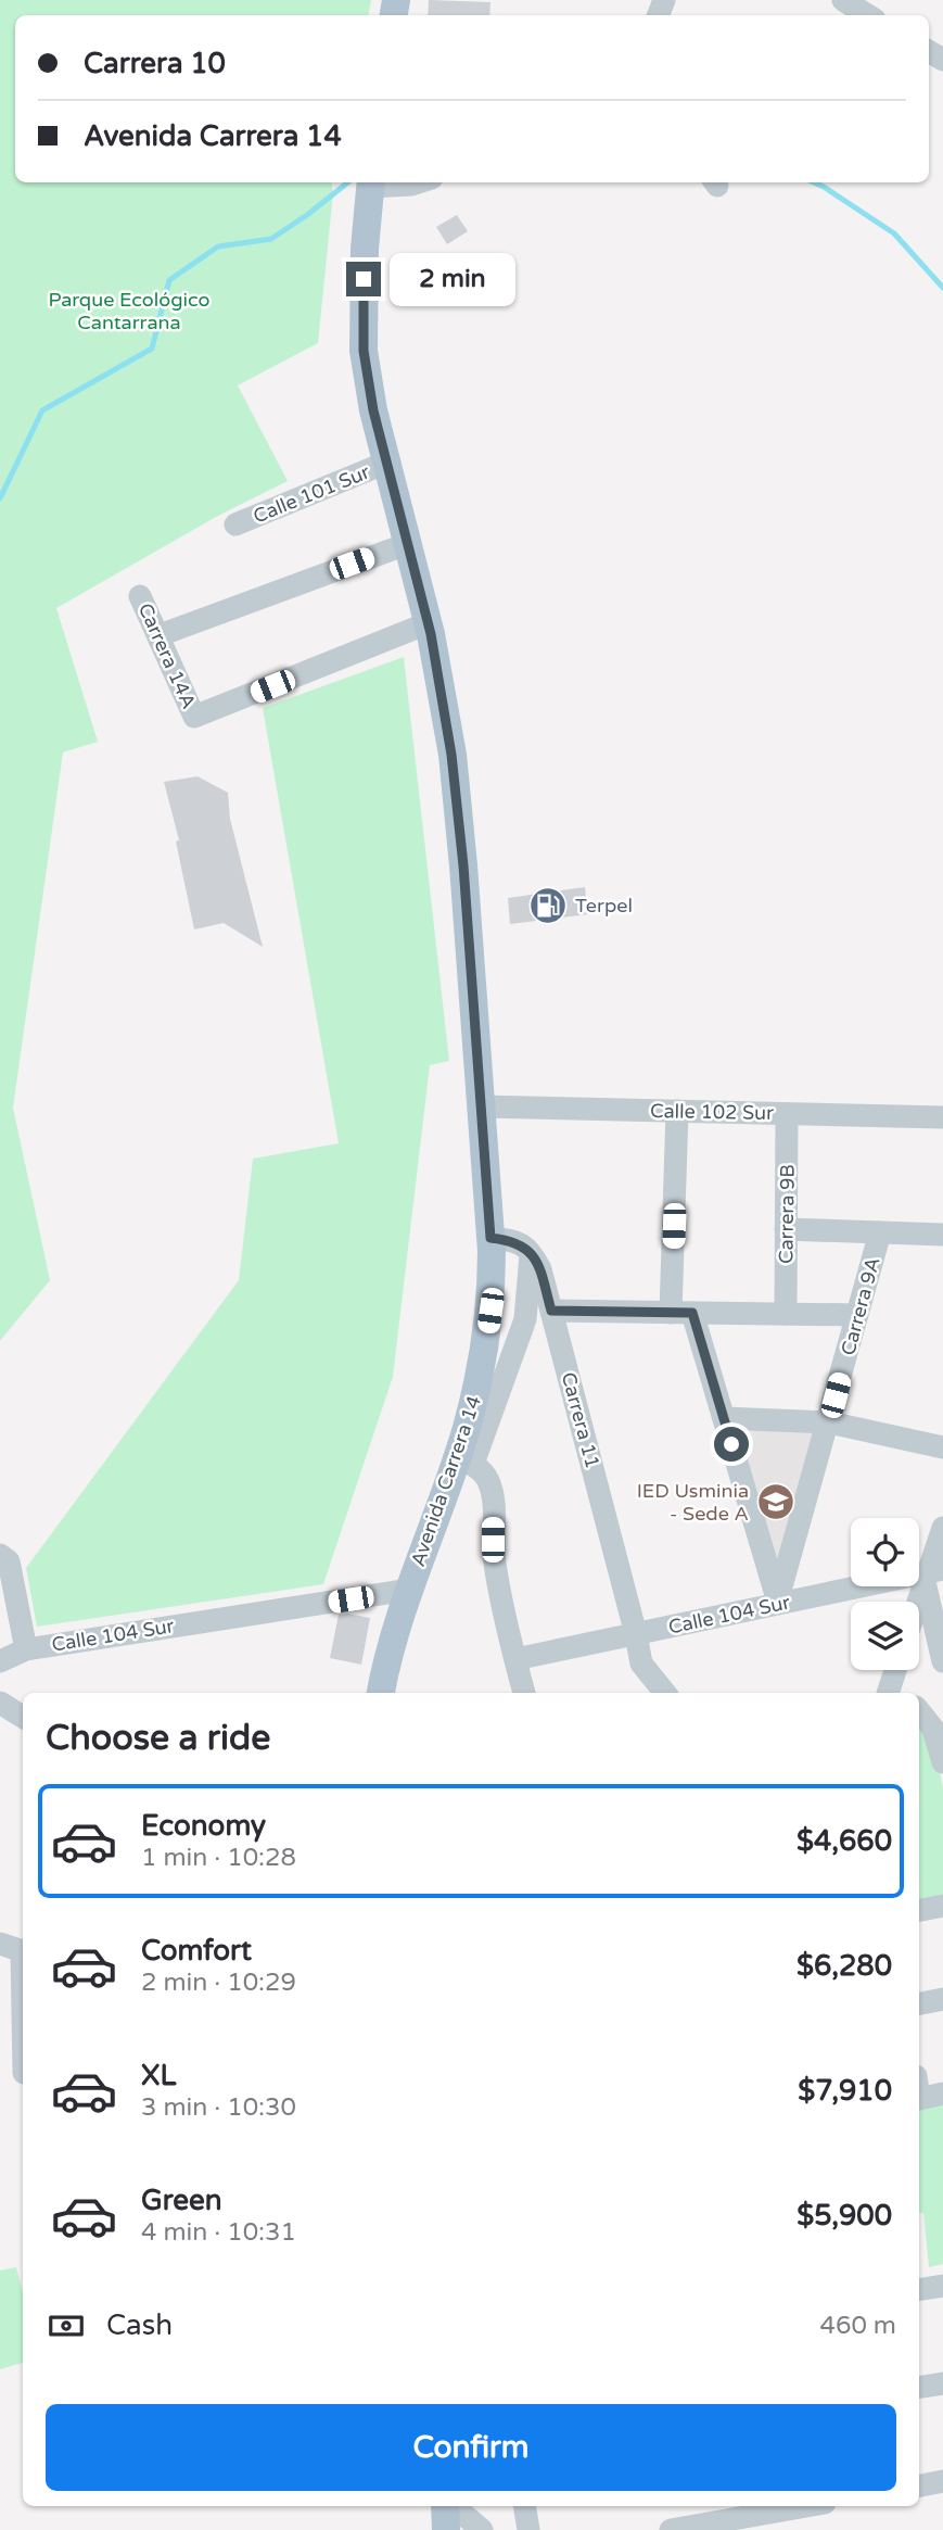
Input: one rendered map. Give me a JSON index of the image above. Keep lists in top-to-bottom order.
{
  "streets": {
    "main road": ["Avenida Carrera 14"],
    "street": [
      "Calle 101 Sur",
      "Carrera 14A",
      "Calle 102 Sur",
      "Carrera 9B",
      "Carrera 9A",
      "Carrera 11",
      "Calle 104 Sur"
    ]
  },
  "crossings": [
    ["Calle 101 Sur", "Avenida Carrera 14"],
    ["Carrera 14A", "Avenida Carrera 14"],
    ["Calle 102 Sur", "Carrera 9B"],
    ["Calle 102 Sur", "Avenida Carrera 14"],
    ["Carrera 9A", "Calle 104 Sur"],
    ["Carrera 11", "Calle 104 Sur"],
    ["Avenida Carrera 14", "Calle 104 Sur"]
  ],
  "parks": ["Parque Ecológico Cantarrana"],
  "places": {
    "fuel station": ["Terpel"],
    "school or university": ["IED Usminia - Sede A"]
  },
  "page": {
    "banner": ["Carrera 10", "Avenida Carrera 14"],
    "bubble": "2 min",
    "heading": "Choose a ride",
    "list": [
      {
        "name": "Economy",
        "note": "1 min · 10:28",
        "value": "$4,660"
      },
      {
        "name": "Comfort",
        "note": "2 min · 10:29",
        "value": "$6,280"
      },
      {
        "name": "XL",
        "note": "3 min · 10:30",
        "value": "$7,910"
      },
      {
        "name": "Green",
        "note": "4 min · 10:31",
        "value": "$5,900"
      }
    ],
    "pay": ["Cash", "460 m"],
    "buttons": "Confirm"
  }
}
